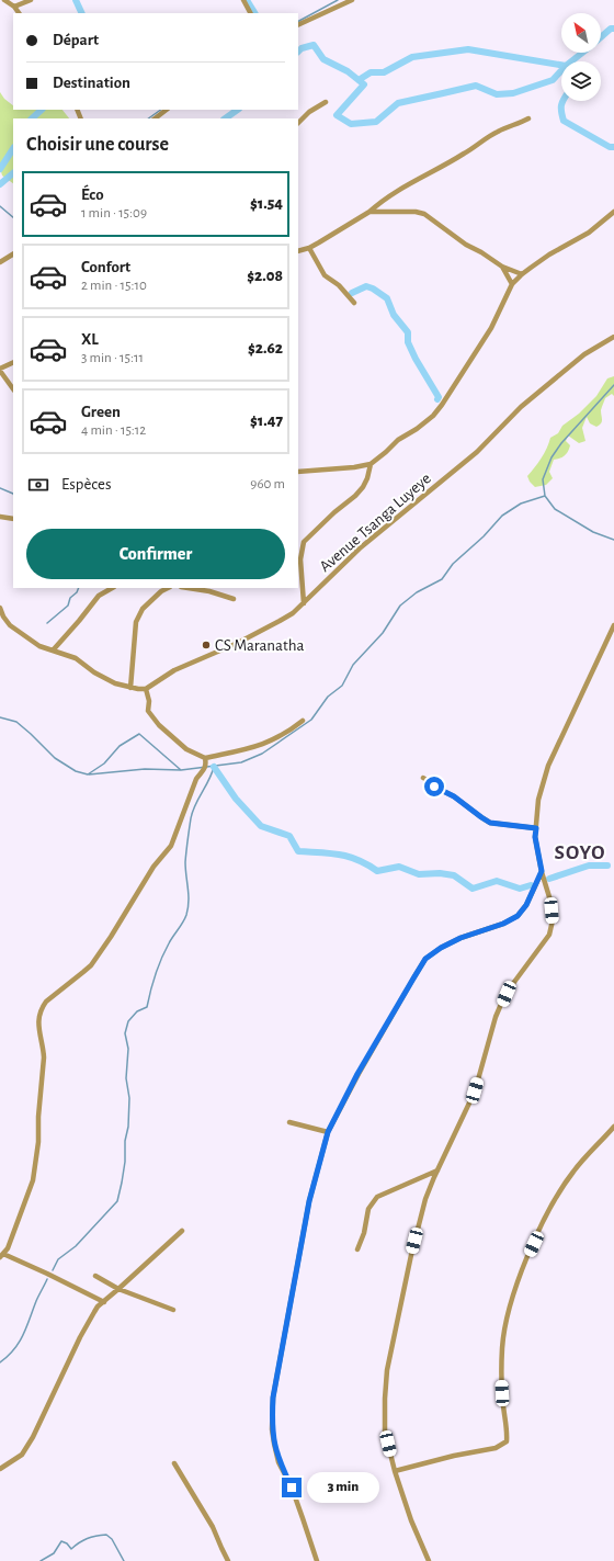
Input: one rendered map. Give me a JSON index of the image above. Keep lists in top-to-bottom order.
{
  "streets": {
    "street": ["Avenue Tsanga Luyeye"]
  },
  "districts": ["SOYO"],
  "places": ["CS Maranatha"],
  "north": "top left",
  "page": {
    "banner": ["Départ", "Destination"],
    "heading": "Choisir une course",
    "list": [
      {
        "name": "Éco",
        "note": "1 min · 15:09",
        "value": "$1.54"
      },
      {
        "name": "Confort",
        "note": "2 min · 15:10",
        "value": "$2.08"
      },
      {
        "name": "XL",
        "note": "3 min · 15:11",
        "value": "$2.62"
      },
      {
        "name": "Green",
        "note": "4 min · 15:12",
        "value": "$1.47"
      }
    ],
    "pay": ["Espèces", "960 m"],
    "buttons": "Confirmer",
    "bubble": "3 min"
  }
}
